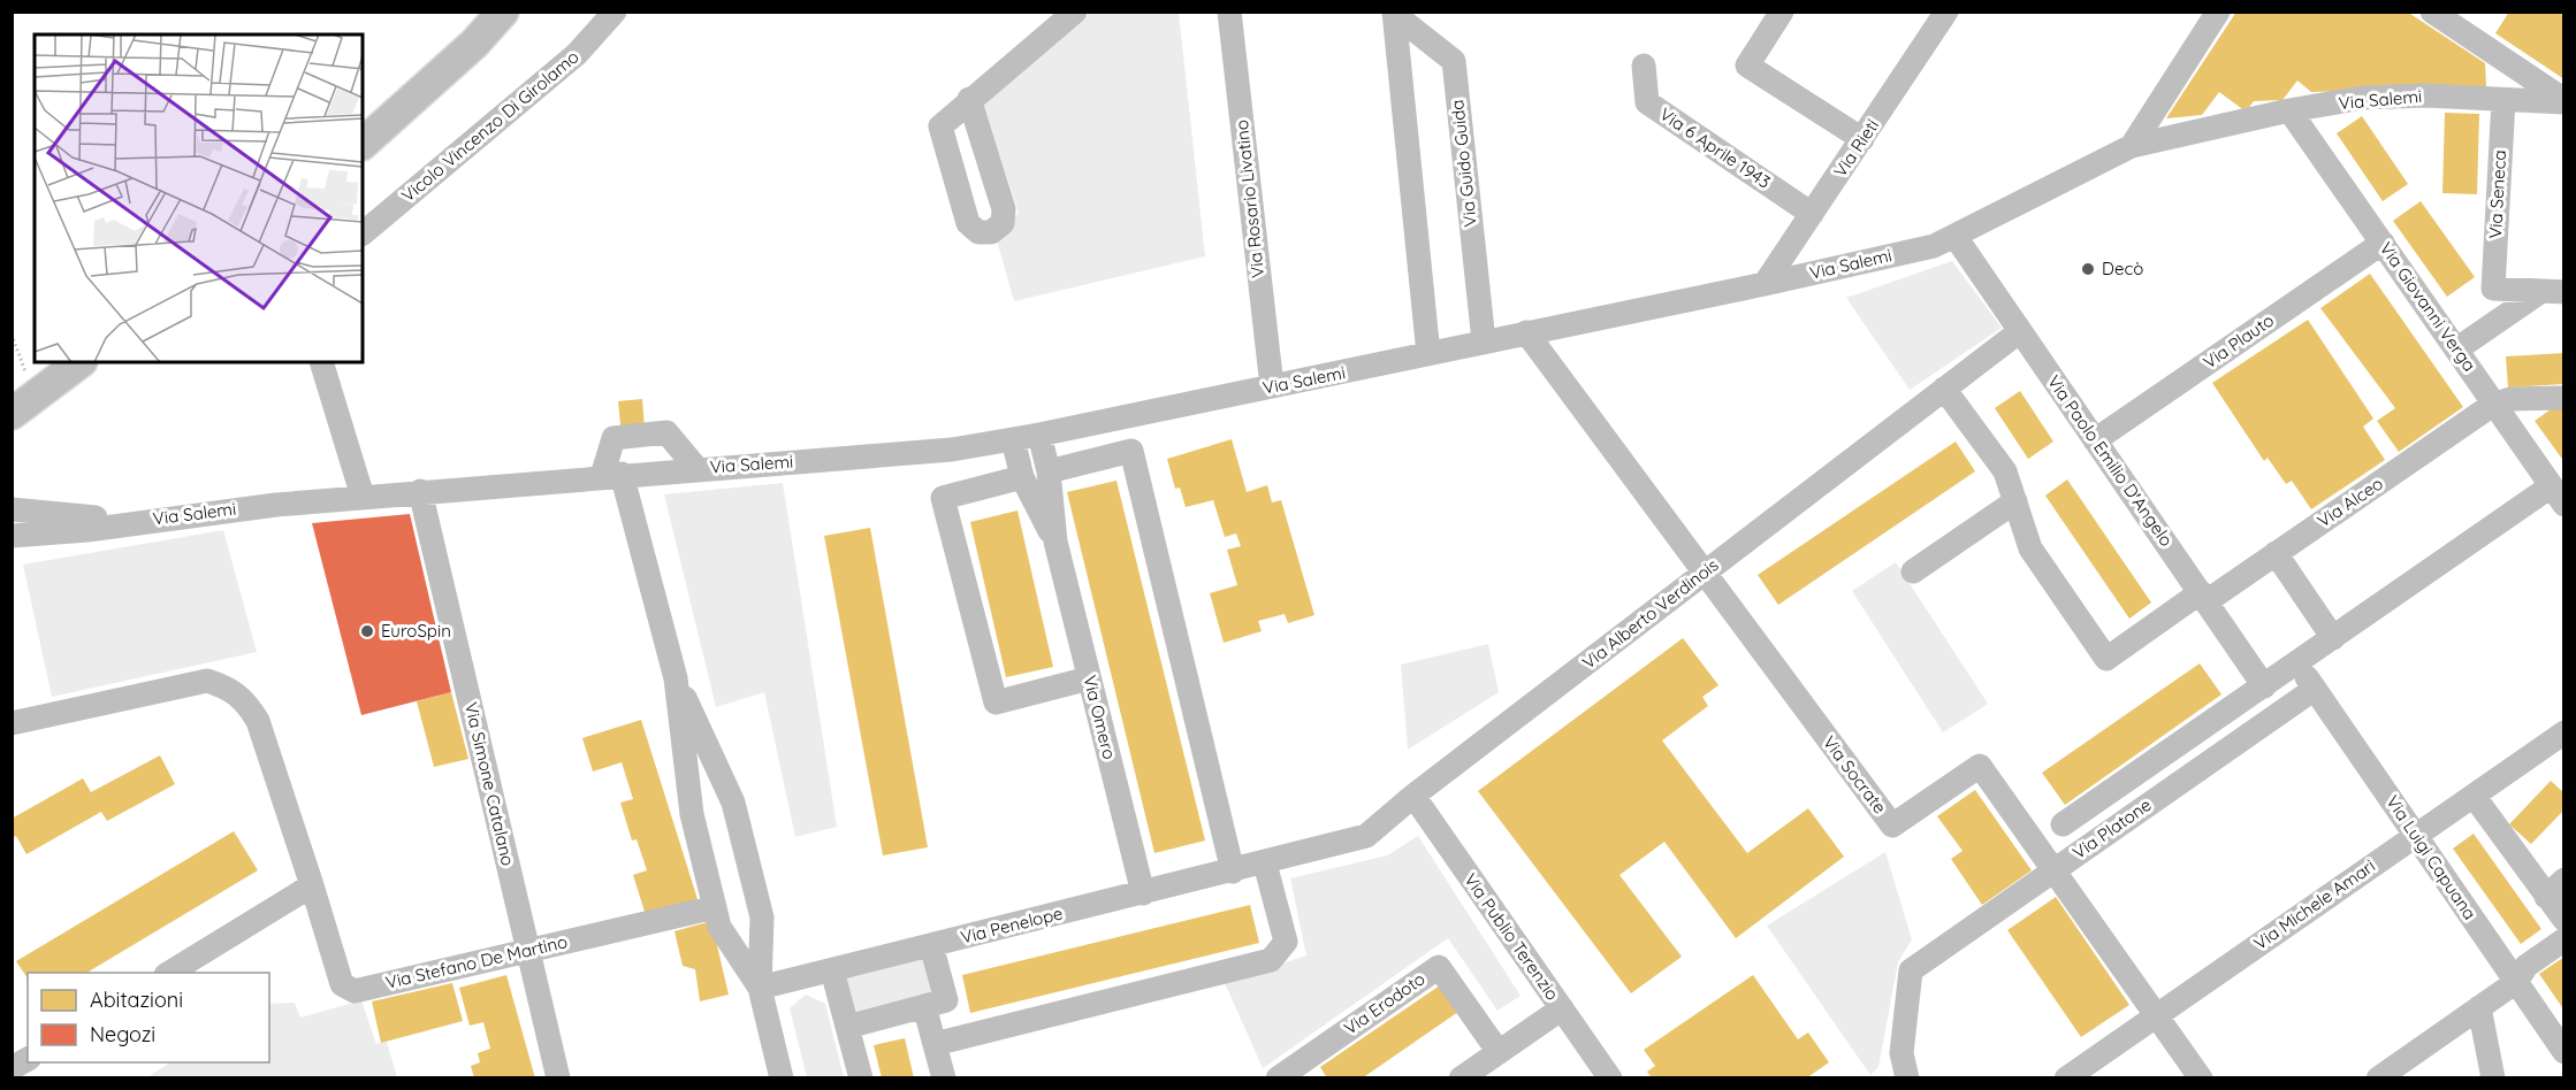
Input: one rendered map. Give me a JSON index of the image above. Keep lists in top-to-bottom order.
{
  "streets": {
    "street": [
      "Via Salemi",
      "Vicolo Vincenzo Di Girolamo",
      "Via 6 Aprile 1943",
      "Via Rieti",
      "Via Guido Guida",
      "Via Seneca",
      "Via Rosario Livatino",
      "Via Giovanni Verga",
      "Via Plauto",
      "Via Paolo Emilio D'Angelo",
      "Via Alceo",
      "Via Alberto Verdinois",
      "Via Omero",
      "Via Socrate",
      "Via Simone Catalano",
      "Via Platone",
      "Via Luigi Capuana",
      "Via Michele Amari",
      "Via Penelope",
      "Via Publio Terenzio",
      "Via Stefano De Martino",
      "Via Erodoto"
    ]
  },
  "crossings": [
    ["Via Salemi", "Via Rieti"],
    ["Via Salemi", "Via Guido Guida"],
    ["Via Salemi", "Via Seneca"],
    ["Via Salemi", "Via Rosario Livatino"],
    ["Via Salemi", "Via Giovanni Verga"],
    ["Via Salemi", "Via Paolo Emilio D'Angelo"],
    ["Via Salemi", "Via Socrate"],
    ["Via Salemi", "Via Simone Catalano"],
    ["Via 6 Aprile 1943", "Via Rieti"],
    ["Via Giovanni Verga", "Via Plauto"],
    ["Via Giovanni Verga", "Via Alceo"],
    ["Via Plauto", "Via Paolo Emilio D'Angelo"],
    ["Via Paolo Emilio D'Angelo", "Via Alceo"],
    ["Via Paolo Emilio D'Angelo", "Via Alberto Verdinois"],
    ["Via Alberto Verdinois", "Via Socrate"],
    ["Via Alberto Verdinois", "Via Penelope"],
    ["Via Alberto Verdinois", "Via Publio Terenzio"],
    ["Via Omero", "Via Penelope"],
    ["Via Socrate", "Via Platone"],
    ["Via Socrate", "Via Michele Amari"],
    ["Via Simone Catalano", "Via Stefano De Martino"],
    ["Via Platone", "Via Luigi Capuana"],
    ["Via Luigi Capuana", "Via Michele Amari"]
  ],
  "places": ["Decò", "EuroSpin"],
  "legend": ["Abitazioni", "Negozi"]
}
